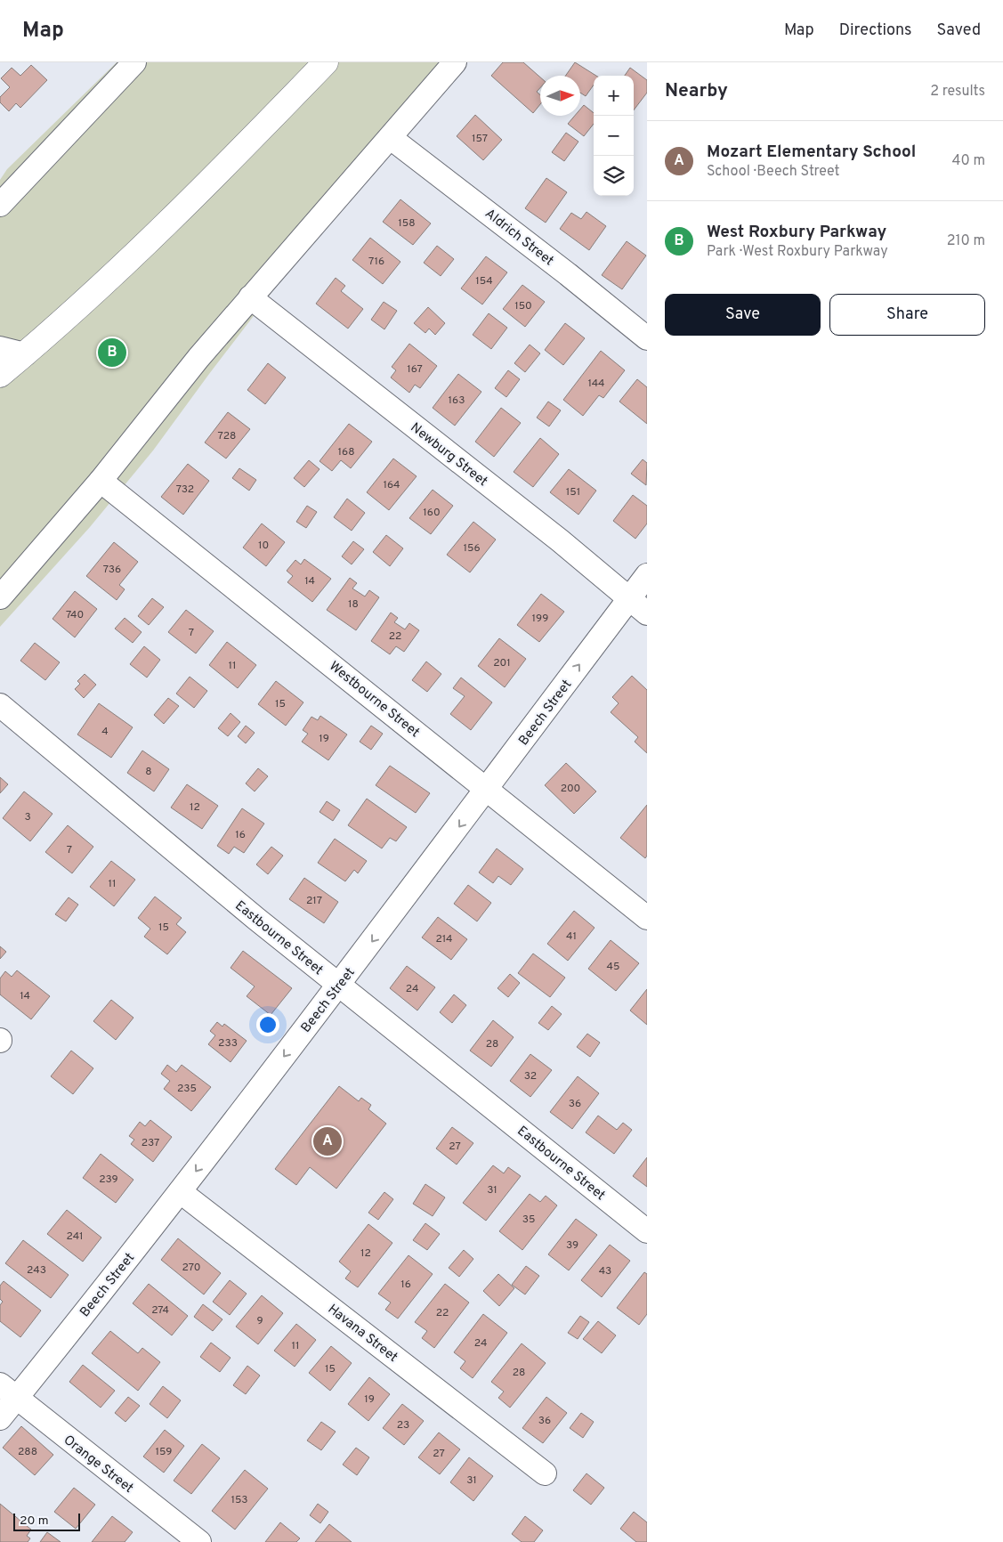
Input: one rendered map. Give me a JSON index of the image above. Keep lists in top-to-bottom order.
{
  "streets": {
    "street": [
      "Aldrich Street",
      "Newburg Street",
      "Westbourne Street",
      "Beech Street",
      "Eastbourne Street",
      "Havana Street",
      "Orange Street"
    ]
  },
  "crossings": [
    ["Newburg Street", "Beech Street"],
    ["Westbourne Street", "Beech Street"],
    ["Beech Street", "Eastbourne Street"],
    ["Beech Street", "Havana Street"],
    ["Beech Street", "Orange Street"]
  ],
  "house_numbers": [
    "157",
    "158",
    "716",
    "154",
    "150",
    "167",
    "144",
    "163",
    "728",
    "168",
    "164",
    "732",
    "151",
    "160",
    "10",
    "156",
    "736",
    "14",
    "18",
    "740",
    "199",
    "7",
    "22",
    "201",
    "11",
    "15",
    "4",
    "19",
    "8",
    "200",
    "12",
    "3",
    "16",
    "7",
    "11",
    "217",
    "15",
    "41",
    "214",
    "45",
    "24",
    "14",
    "233",
    "28",
    "32",
    "235",
    "36",
    "237",
    "27",
    "239",
    "31",
    "35",
    "241",
    "39",
    "12",
    "270",
    "243",
    "43",
    "16",
    "274",
    "22",
    "9",
    "24",
    "11",
    "15",
    "28",
    "19",
    "36",
    "23",
    "288",
    "159",
    "27",
    "31",
    "153"
  ],
  "scale_bar": "20 m",
  "north": "right",
  "page": {
    "header": "Map",
    "nav": ["Map", "Directions", "Saved"],
    "heading": ["Nearby", "2 results"],
    "map_buttons": ["+", "−"],
    "list": [
      {
        "mark": "A",
        "name": "Mozart Elementary School",
        "note": "School · Beech Street",
        "value": "40 m"
      },
      {
        "mark": "B",
        "name": "West Roxbury Parkway",
        "note": "Park · West Roxbury Parkway",
        "value": "210 m"
      }
    ],
    "buttons": ["Save", "Share"],
    "pins": ["B", "A"],
    "scale": "20 m"
  }
}
